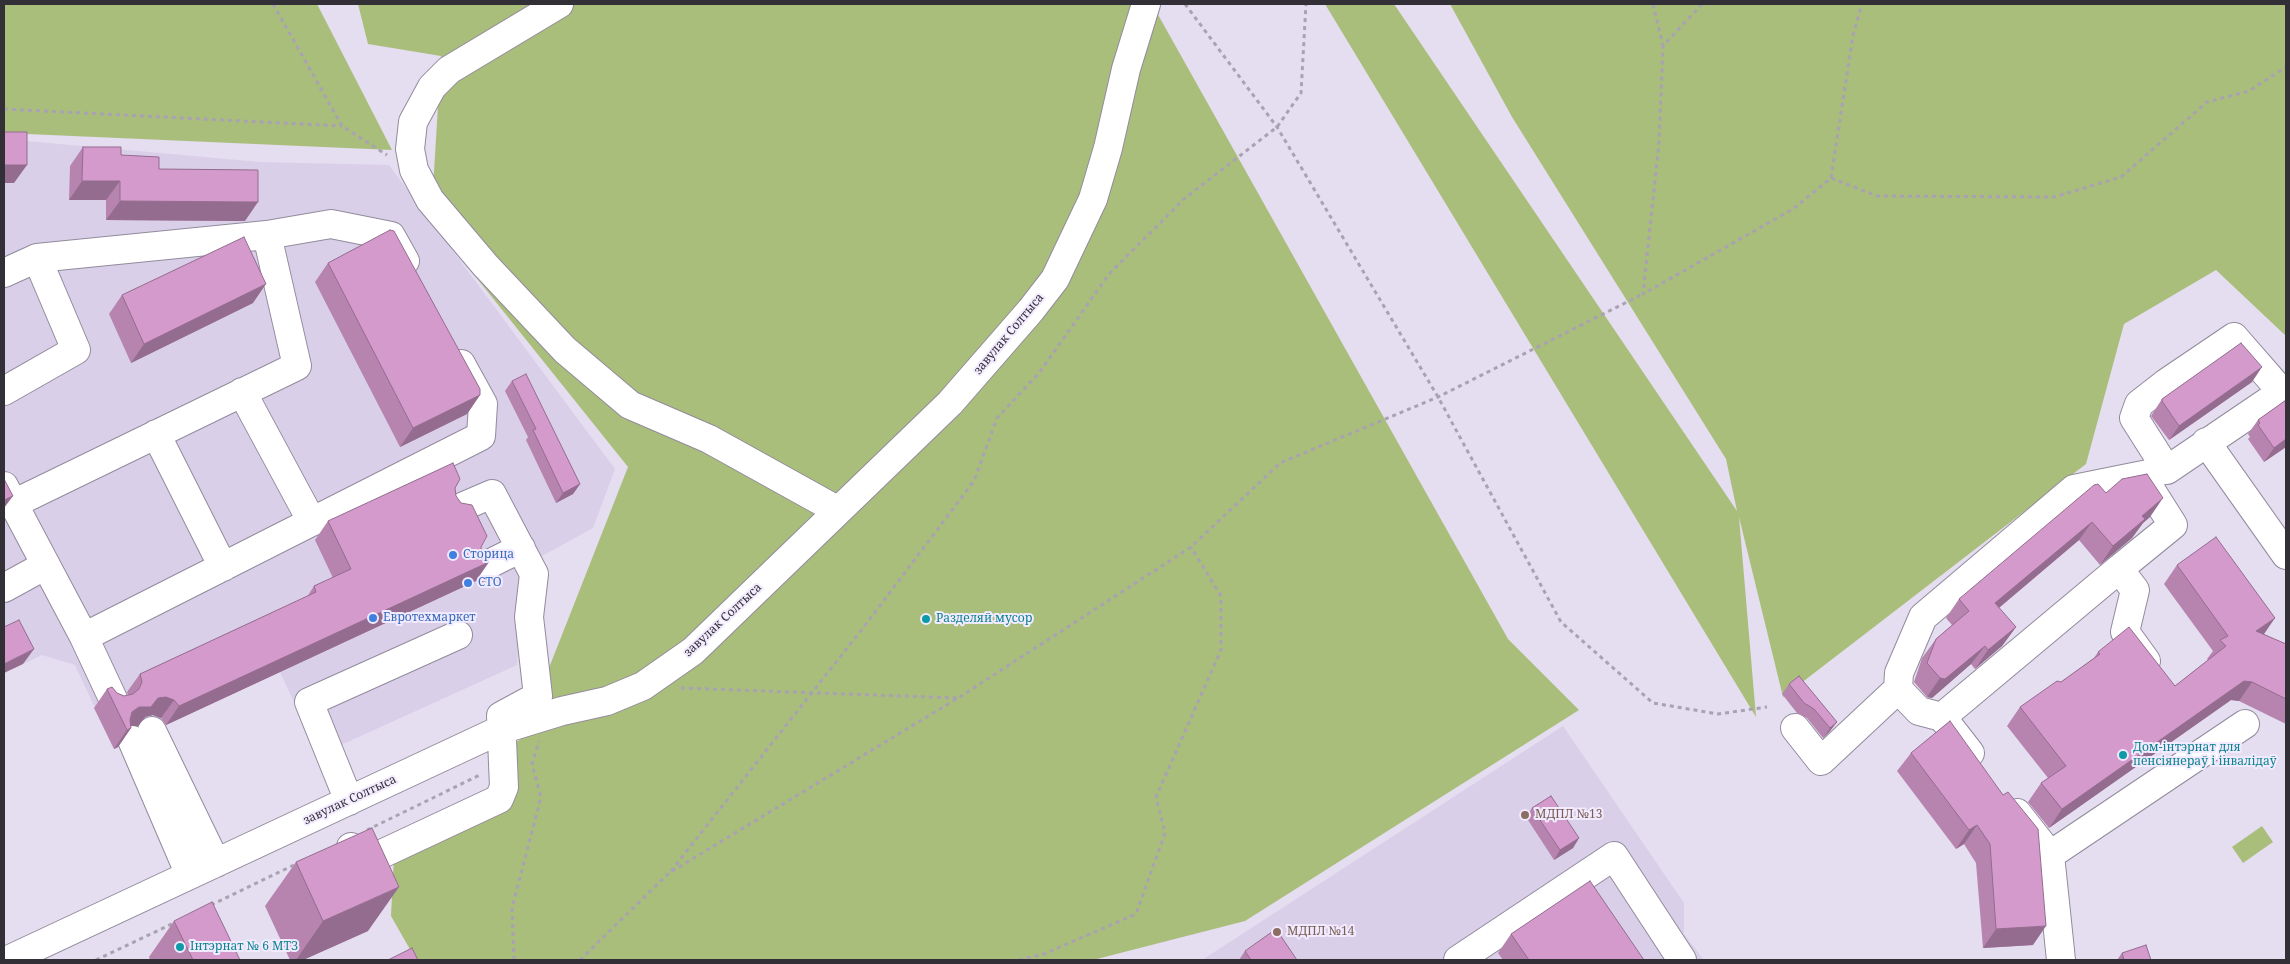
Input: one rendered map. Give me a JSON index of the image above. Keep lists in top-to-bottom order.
{
  "streets": {
    "street": ["завулак Солтыса"]
  },
  "places": [
    "Сторица",
    "СТО",
    "Евротехмаркет",
    "Разделяй мусор",
    "Дом-інтэрнат для пенсіянераў і інвалідаў",
    "МДПЛ №13",
    "МДПЛ №14",
    "Інтэрнат № 6 МТЗ"
  ]
}
